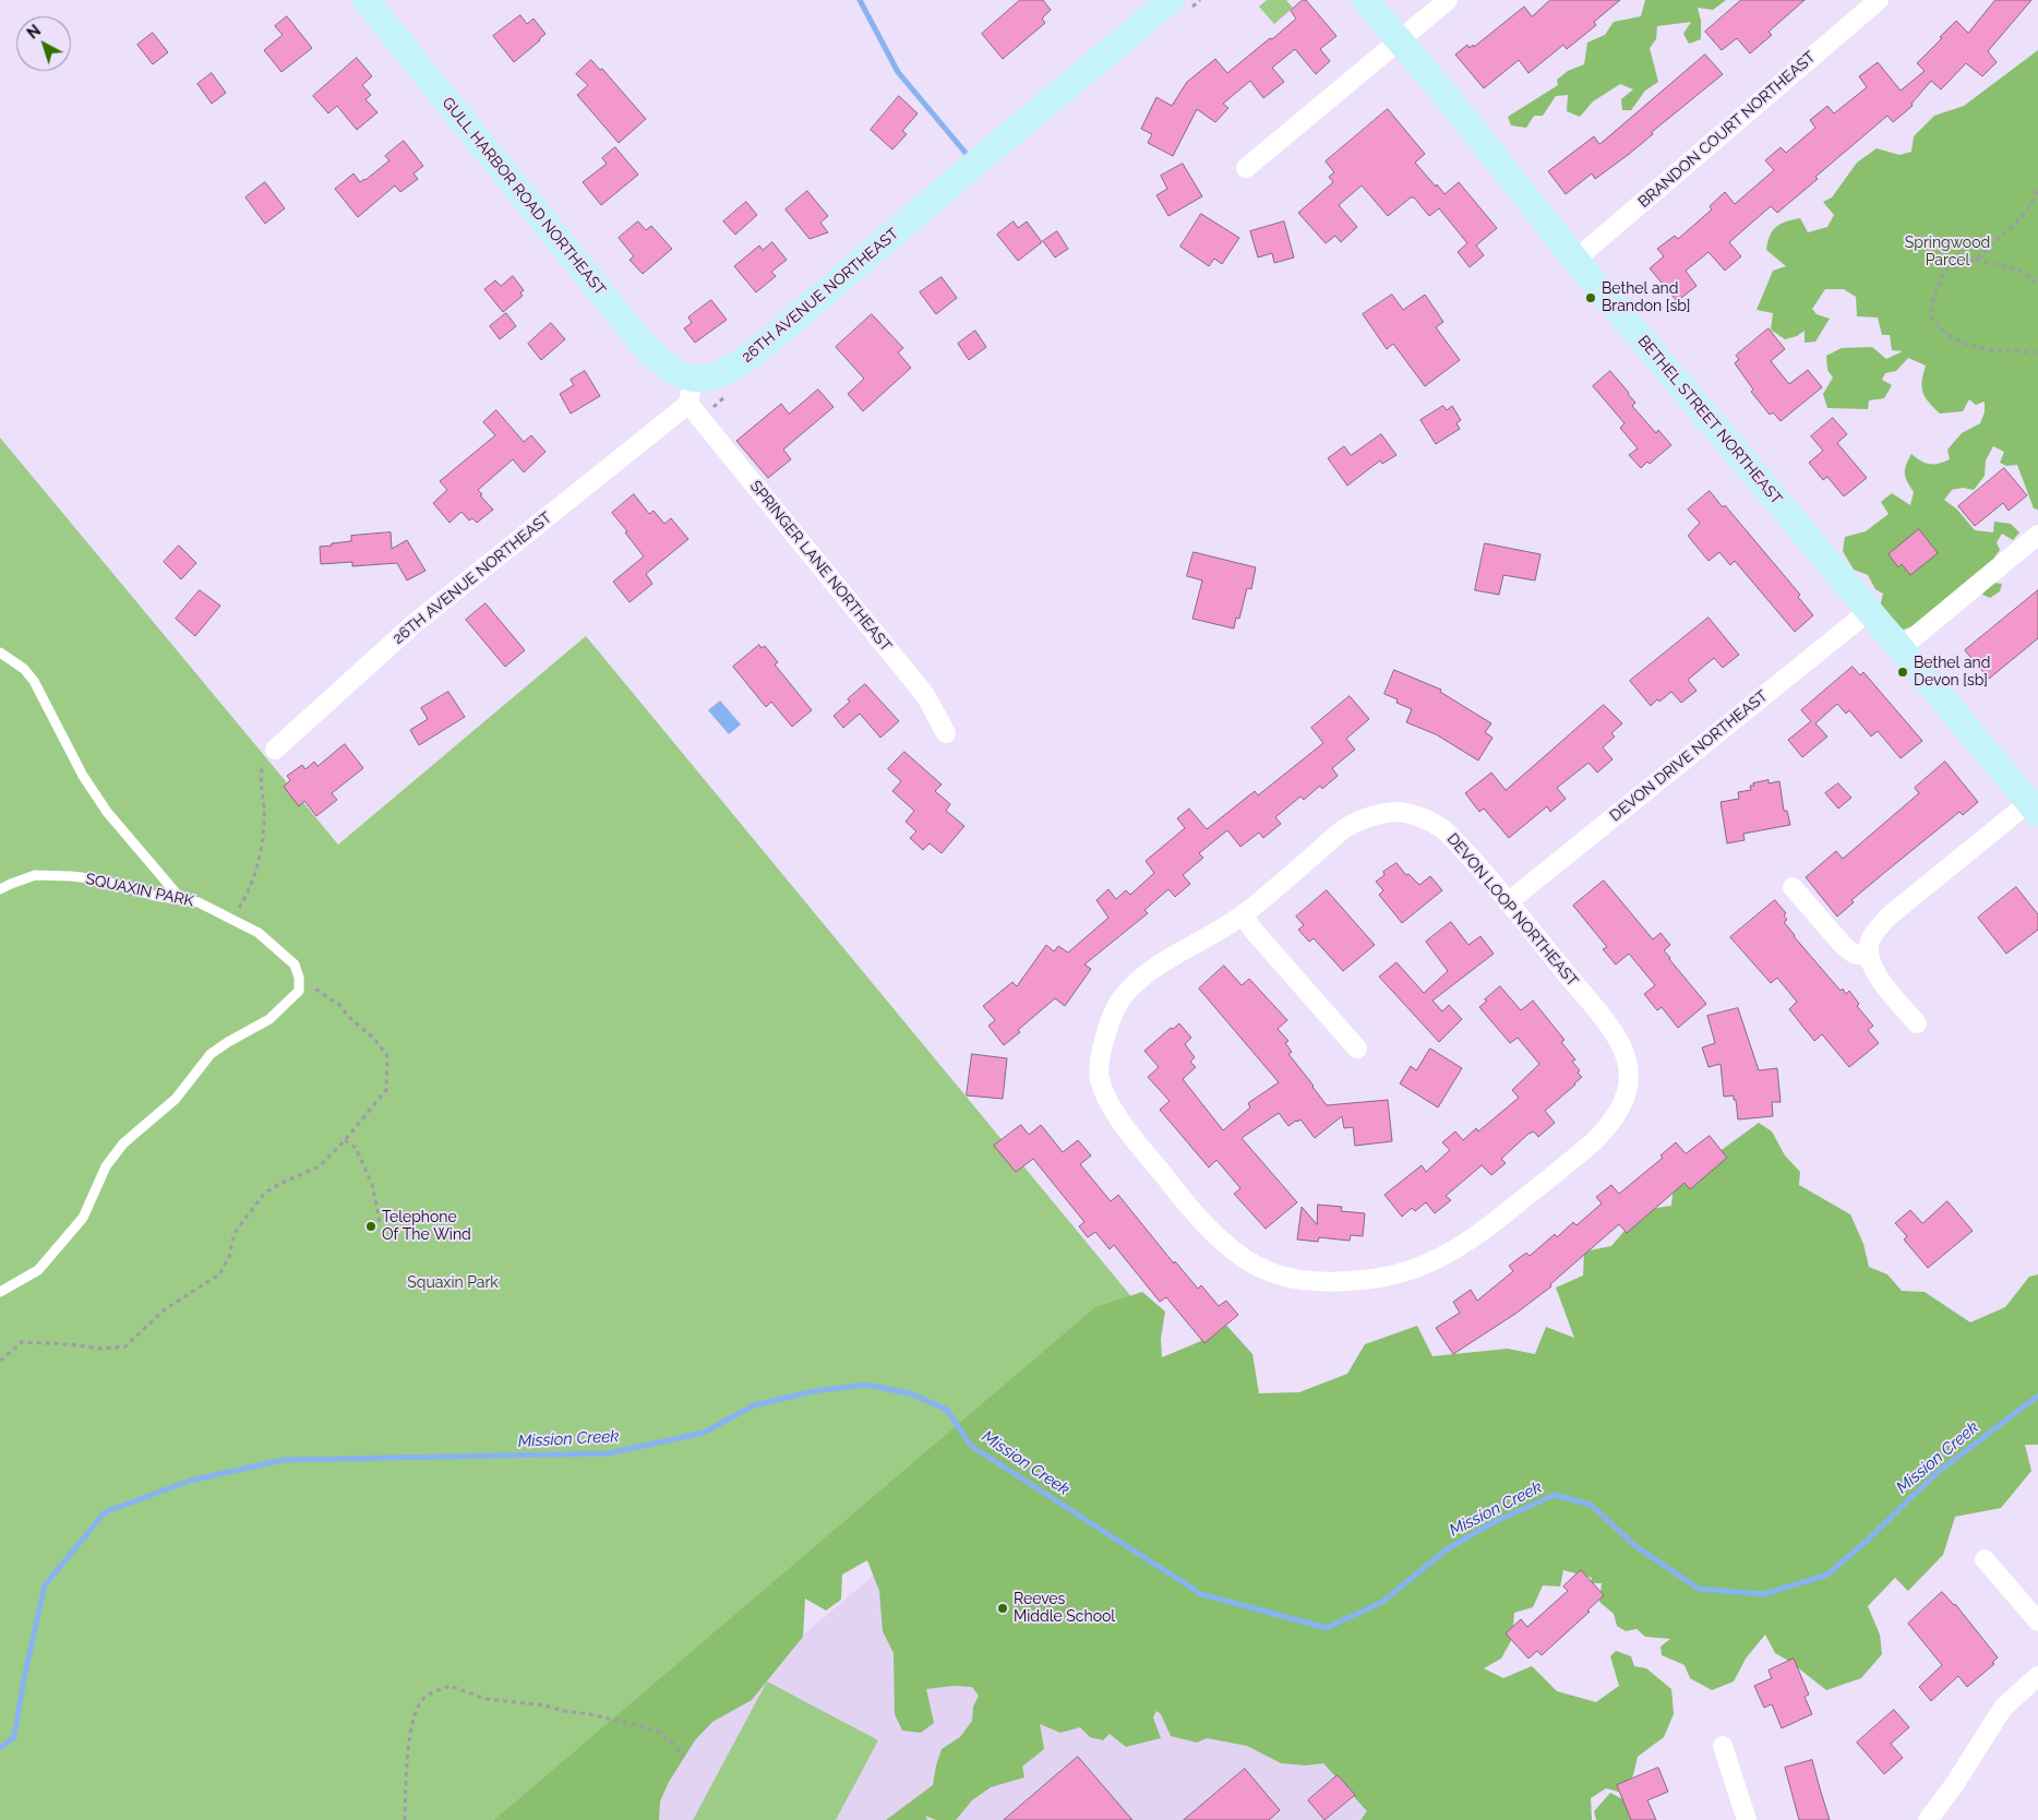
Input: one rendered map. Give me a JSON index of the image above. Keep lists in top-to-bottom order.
{
  "streets": {
    "street": [
      "BRANDON COURT NORTHEAST",
      "GULL HARBOR ROAD NORTHEAST",
      "26TH AVENUE NORTHEAST",
      "BETHEL STREET NORTHEAST",
      "SPRINGER LANE NORTHEAST",
      "DEVON DRIVE NORTHEAST",
      "DEVON LOOP NORTHEAST"
    ],
    "lane": ["SQUAXIN PARK"]
  },
  "crossings": [
    ["BRANDON COURT NORTHEAST", "BETHEL STREET NORTHEAST"],
    ["GULL HARBOR ROAD NORTHEAST", "26TH AVENUE NORTHEAST"],
    ["GULL HARBOR ROAD NORTHEAST", "SPRINGER LANE NORTHEAST"],
    ["26TH AVENUE NORTHEAST", "SPRINGER LANE NORTHEAST"],
    ["BETHEL STREET NORTHEAST", "DEVON DRIVE NORTHEAST"],
    ["DEVON DRIVE NORTHEAST", "DEVON LOOP NORTHEAST"]
  ],
  "water": ["Mission Creek"],
  "parks": ["Springwood Parcel", "Squaxin Park"],
  "places": [
    "Bethel and Brandon [sb]",
    "Bethel and Devon [sb]",
    "Telephone Of The Wind",
    "Reeves Middle School"
  ],
  "north": "top left"
}
